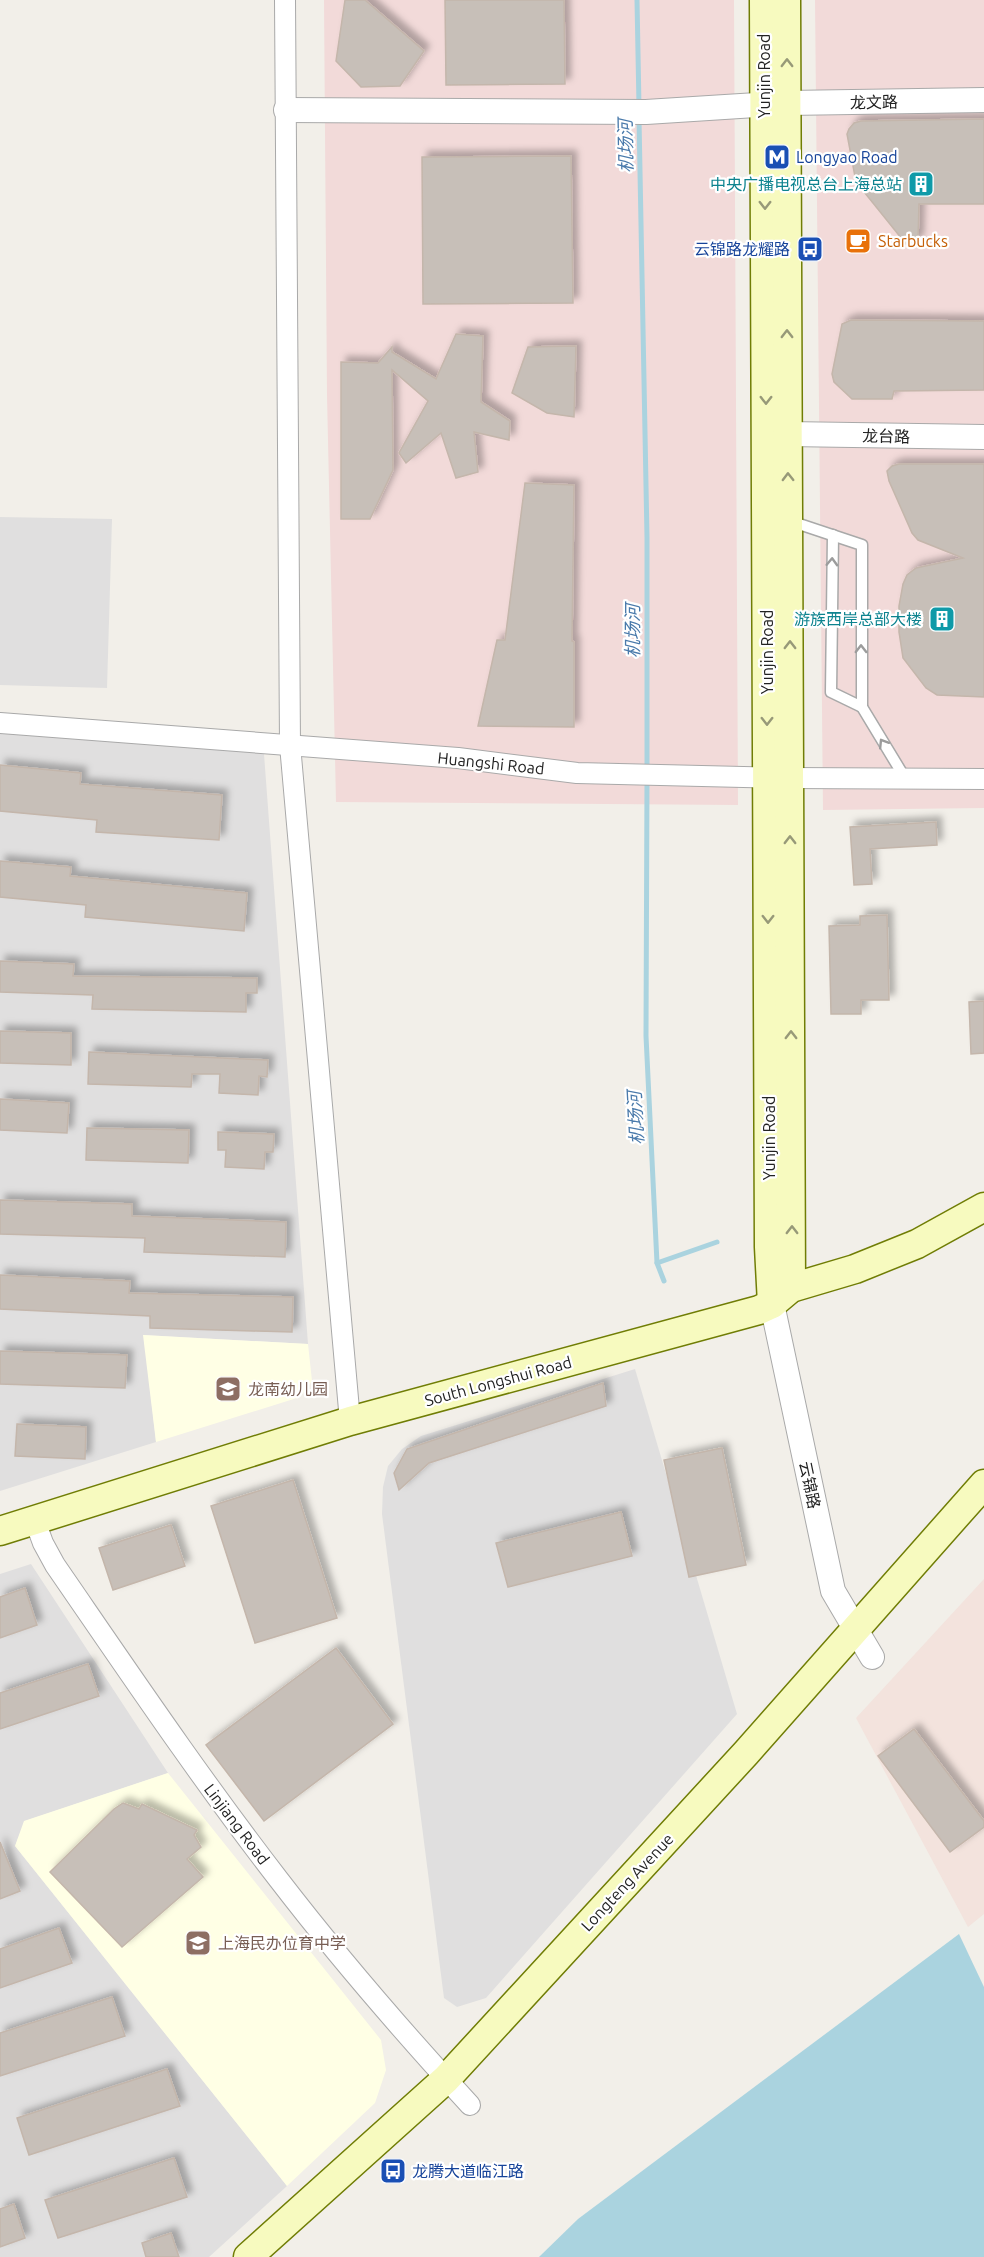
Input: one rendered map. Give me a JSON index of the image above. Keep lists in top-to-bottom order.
{
  "streets": {
    "main road": ["Yunjin Road", "South Longshui Road", "Longteng Avenue"],
    "street": [
      "龙文路",
      "龙台路",
      "Huangshi Road",
      "云锦路",
      "Linjiang Road"
    ]
  },
  "crossings": [
    ["Yunjin Road", "龙文路"],
    ["Yunjin Road", "龙台路"],
    ["Yunjin Road", "Huangshi Road"],
    ["Yunjin Road", "South Longshui Road"],
    ["Yunjin Road", "云锦路"],
    ["South Longshui Road", "云锦路"],
    ["South Longshui Road", "Linjiang Road"],
    ["云锦路", "Longteng Avenue"],
    ["Linjiang Road", "Longteng Avenue"]
  ],
  "water": ["机场河"],
  "places": {
    "metro station": ["Longyao Road"],
    "building": ["中央广播电视总台上海总站", "游族西岸总部大楼"],
    "cafe": ["Starbucks"],
    "bus stop": ["云锦路龙耀路", "龙腾大道临江路"],
    "school or university": ["龙南幼儿园", "上海民办位育中学"]
  }
}
